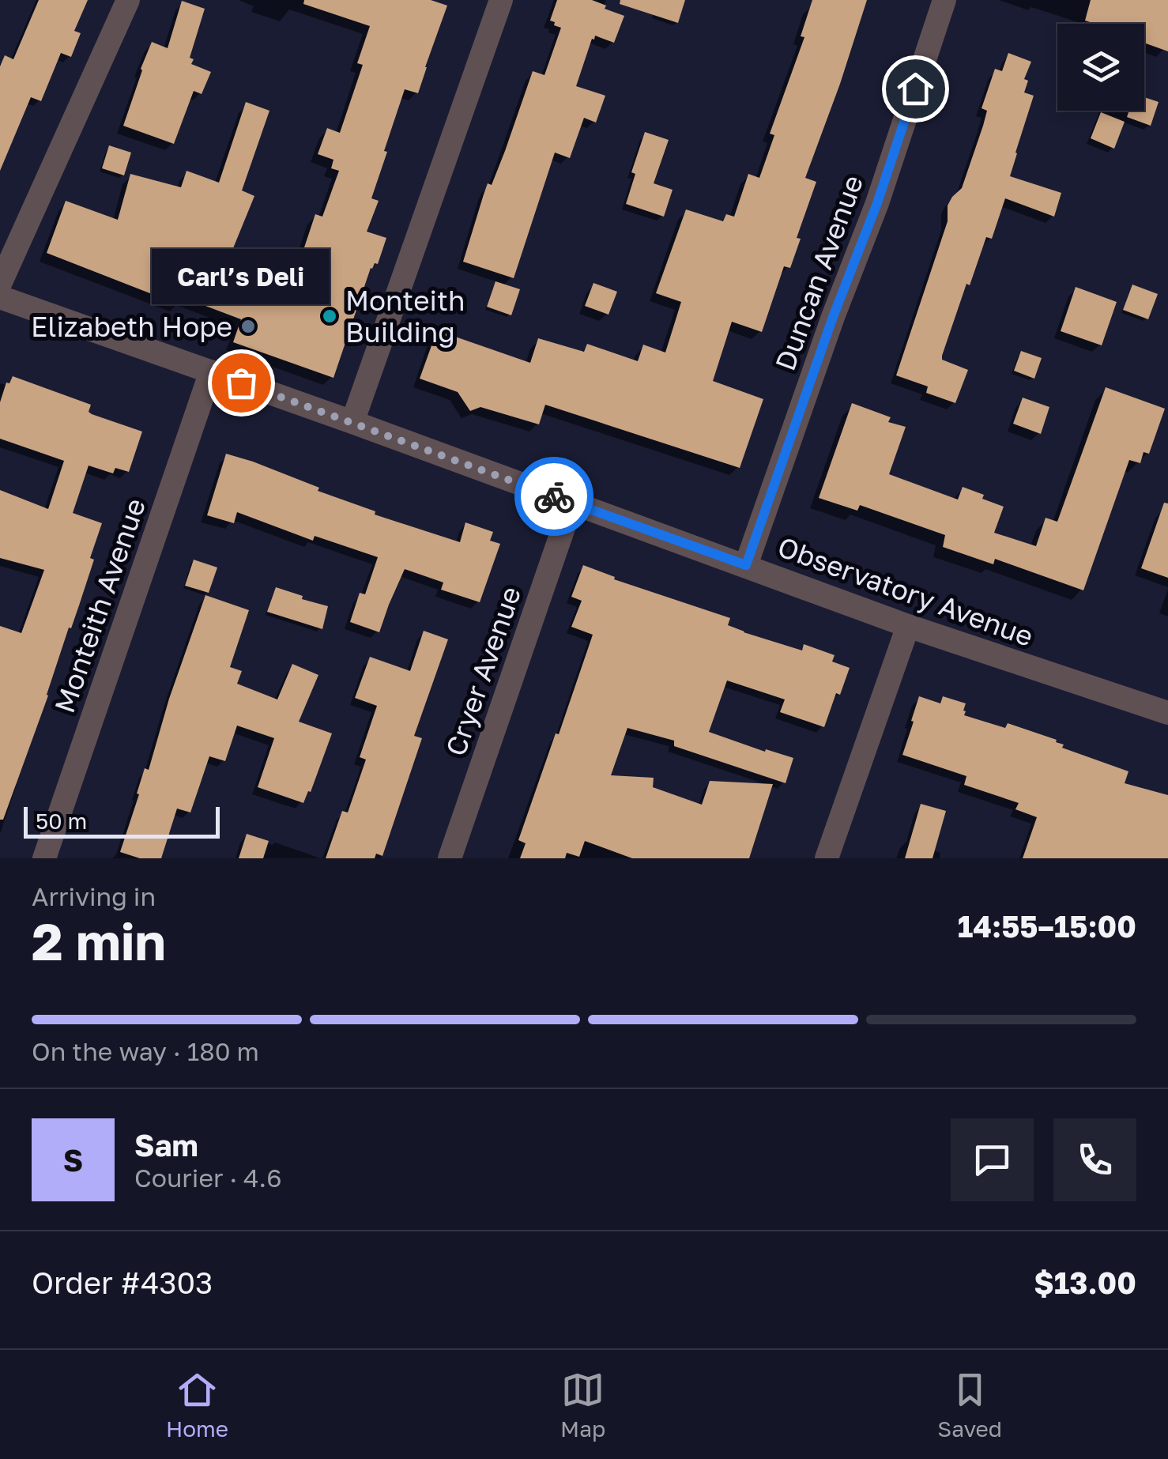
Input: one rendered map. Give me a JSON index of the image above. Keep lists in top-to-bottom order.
{
  "streets": {
    "street": [
      "Duncan Avenue",
      "Observatory Avenue",
      "Monteith Avenue",
      "Cryer Avenue"
    ]
  },
  "crossings": [
    ["Duncan Avenue", "Observatory Avenue"],
    ["Observatory Avenue", "Monteith Avenue"],
    ["Observatory Avenue", "Cryer Avenue"]
  ],
  "places": ["Monteith Building", "Elizabeth Hope", "Carl’s Deli"],
  "scale_bar": "50 m",
  "page": {
    "bubble": "Carl’s Deli",
    "scale": "50 m",
    "heading": ["2 min", "Arriving in", "14:55–15:00"],
    "panel": [
      "Sam",
      "Courier · 4.6",
      "Order #4303",
      "$13.00"
    ],
    "bar": "On the way · 180 m",
    "round": "S",
    "tabs": ["Home", "Map", "Saved"]
  }
}
